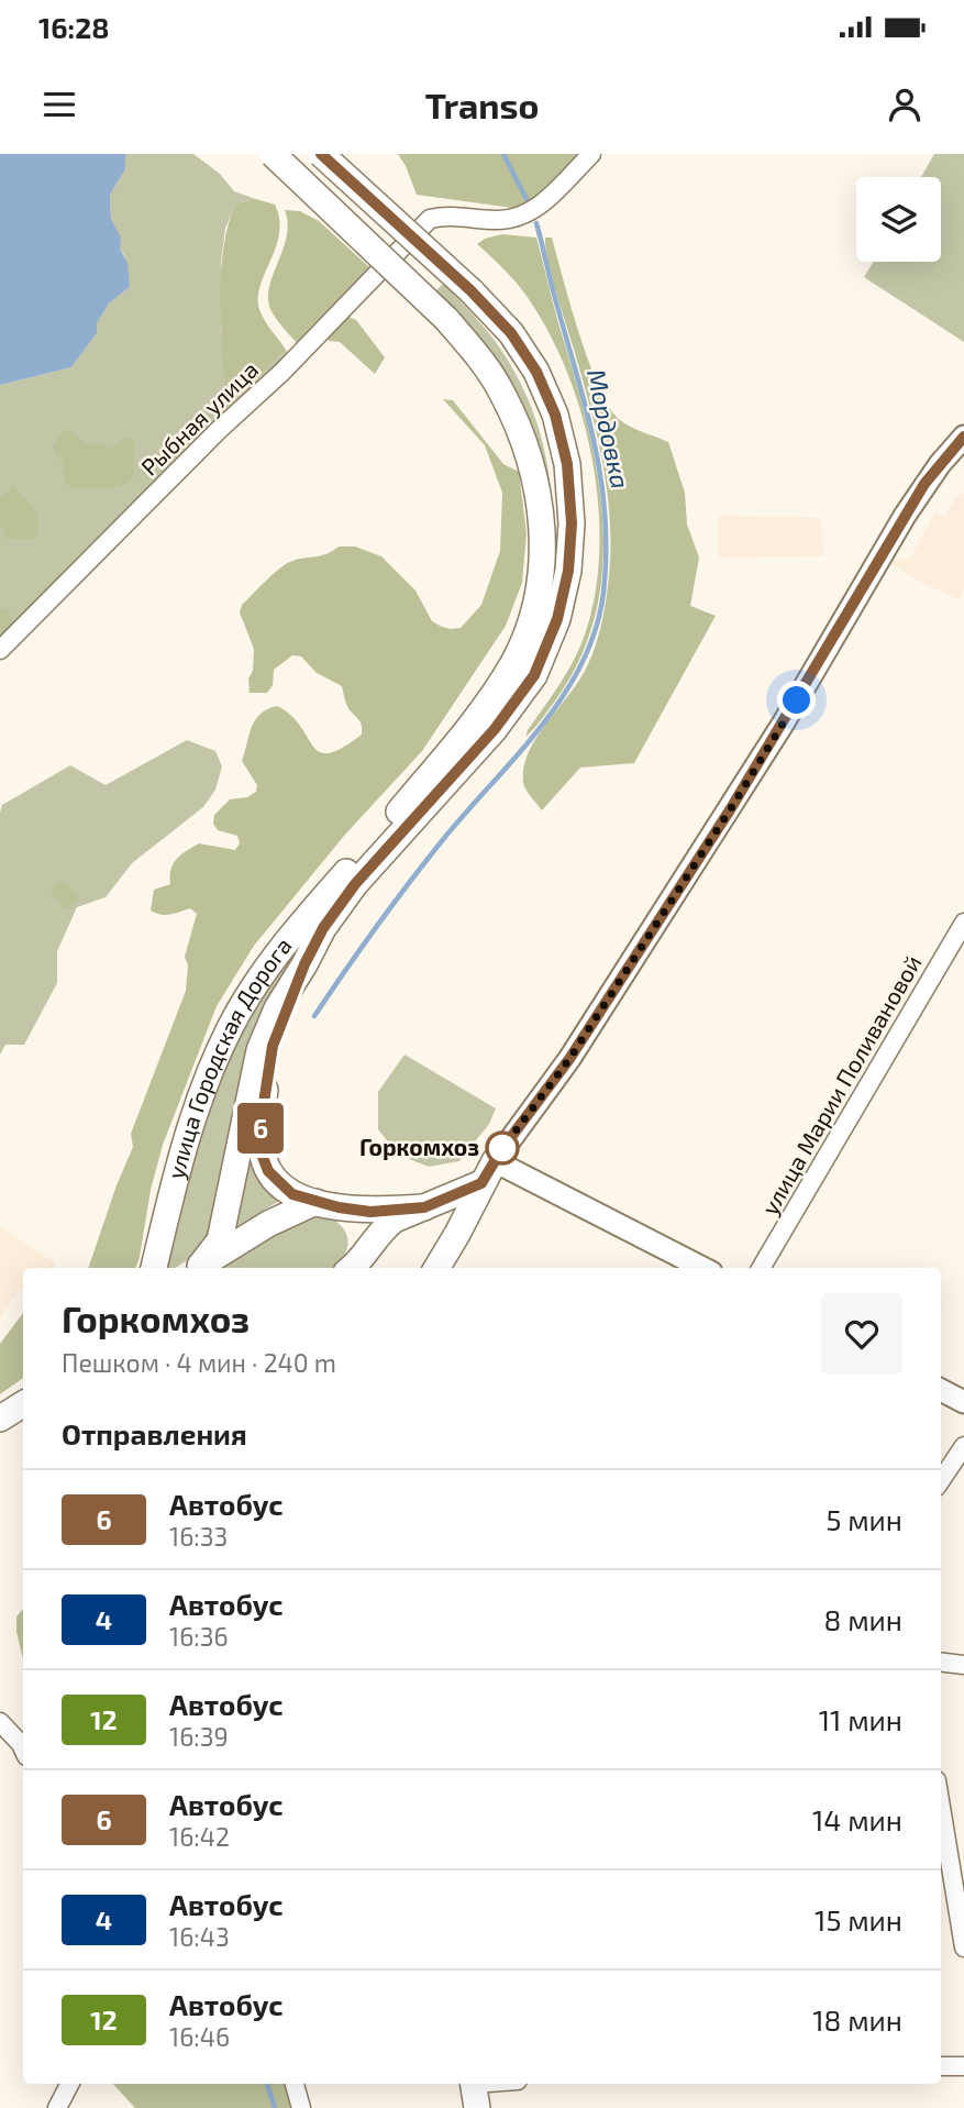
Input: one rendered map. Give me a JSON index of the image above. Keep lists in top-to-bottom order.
{
  "streets": {
    "main road": ["улица Городская Дорога"],
    "street": ["Рыбная улица", "улица Марии Поливановой"]
  },
  "water": ["Мордовка"],
  "places": ["Горкомхоз"],
  "lines": ["bus line 6"],
  "page": {
    "status": "16:28",
    "header": "Transo",
    "on_map": "6",
    "heading": [
      ["Горкомхоз", "Пешком · 4 мин · 240 m"],
      "Отправления"
    ],
    "list": [
      {
        "mark": "6",
        "name": "Автобус",
        "note": "16:33",
        "value": "5 мин"
      },
      {
        "mark": "4",
        "name": "Автобус",
        "note": "16:36",
        "value": "8 мин"
      },
      {
        "mark": "12",
        "name": "Автобус",
        "note": "16:39",
        "value": "11 мин"
      },
      {
        "mark": "6",
        "name": "Автобус",
        "note": "16:42",
        "value": "14 мин"
      },
      {
        "mark": "4",
        "name": "Автобус",
        "note": "16:43",
        "value": "15 мин"
      },
      {
        "mark": "12",
        "name": "Автобус",
        "note": "16:46",
        "value": "18 мин"
      }
    ]
  }
}
